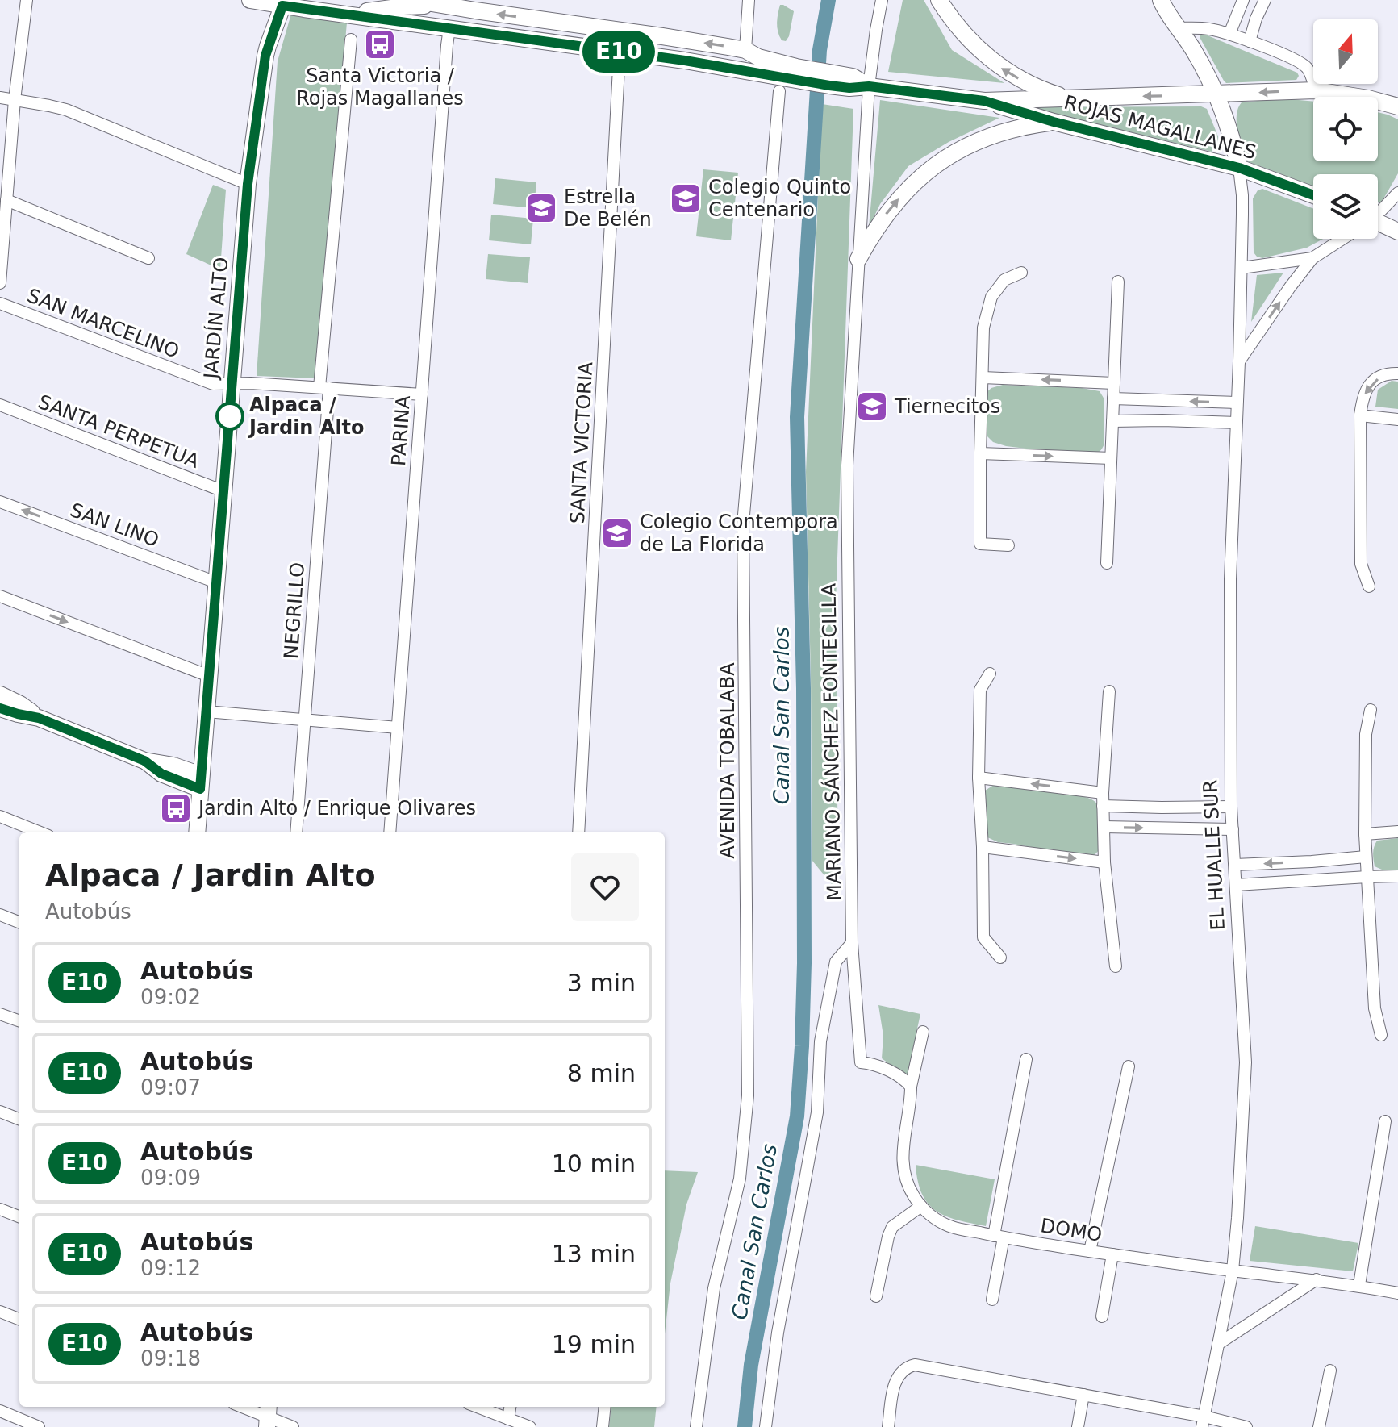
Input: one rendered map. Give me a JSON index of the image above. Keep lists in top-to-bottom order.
{
  "streets": {
    "street": [
      "ROJAS MAGALLANES",
      "JARDÍN ALTO",
      "SAN MARCELINO",
      "PARINA",
      "SANTA PERPETUA",
      "SANTA VICTORIA",
      "SAN LINO",
      "NEGRILLO",
      "MARIANO SÁNCHEZ FONTECILLA",
      "AVENIDA TOBALABA",
      "EL HUALLE SUR",
      "DOMO"
    ]
  },
  "crossings": [
    ["ROJAS MAGALLANES", "JARDÍN ALTO"],
    ["ROJAS MAGALLANES", "PARINA"],
    ["ROJAS MAGALLANES", "SANTA VICTORIA"],
    ["ROJAS MAGALLANES", "MARIANO SÁNCHEZ FONTECILLA"],
    ["ROJAS MAGALLANES", "EL HUALLE SUR"],
    ["JARDÍN ALTO", "SAN MARCELINO"],
    ["JARDÍN ALTO", "SANTA PERPETUA"],
    ["JARDÍN ALTO", "SAN LINO"],
    ["SAN MARCELINO", "PARINA"],
    ["SAN MARCELINO", "NEGRILLO"],
    ["MARIANO SÁNCHEZ FONTECILLA", "DOMO"],
    ["EL HUALLE SUR", "DOMO"]
  ],
  "water": ["Canal San Carlos"],
  "places": {
    "bus stop": ["Santa Victoria / Rojas Magallanes", "Jardin Alto / Enrique Olivares"],
    "school or university": [
      "Colegio Quinto Centenario",
      "Estrella De Belén",
      "Tiernecitos",
      "Colegio Contempora de La Florida"
    ],
    "other": ["Alpaca / Jardin Alto"]
  },
  "lines": ["bus line E10"],
  "north": "top",
  "page": {
    "on_map": "E10",
    "heading": ["Alpaca / Jardin Alto", "Autobús"],
    "list": [
      {
        "mark": "E10",
        "name": "Autobús",
        "note": "09:02",
        "value": "3 min"
      },
      {
        "mark": "E10",
        "name": "Autobús",
        "note": "09:07",
        "value": "8 min"
      },
      {
        "mark": "E10",
        "name": "Autobús",
        "note": "09:09",
        "value": "10 min"
      },
      {
        "mark": "E10",
        "name": "Autobús",
        "note": "09:12",
        "value": "13 min"
      },
      {
        "mark": "E10",
        "name": "Autobús",
        "note": "09:18",
        "value": "19 min"
      }
    ]
  }
}
